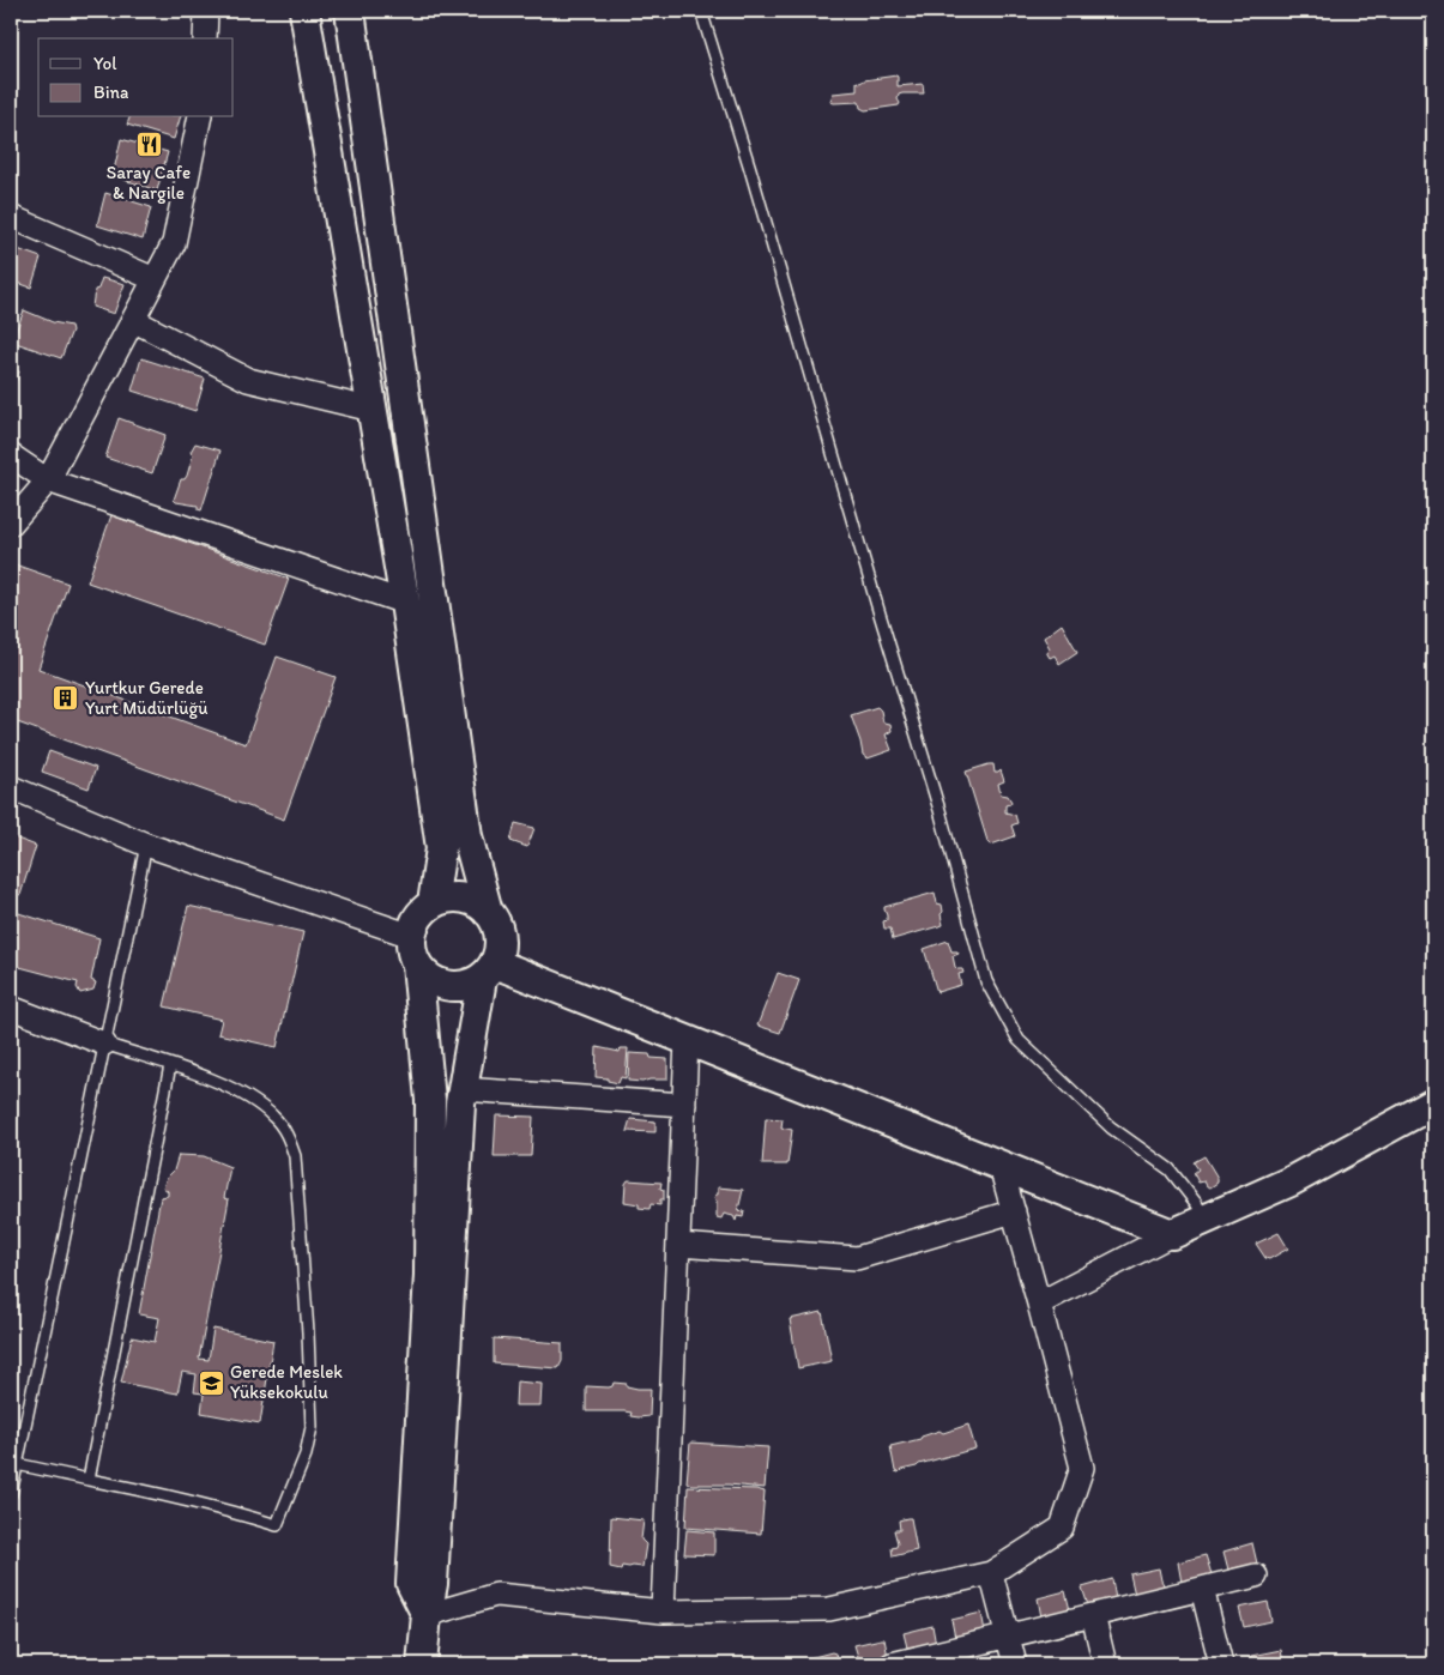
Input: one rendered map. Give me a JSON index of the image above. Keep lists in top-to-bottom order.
{
  "places": {
    "restaurant": ["Saray Cafe & Nargile"],
    "building": ["Yurtkur Gerede Yurt Müdürlüğü"],
    "school or university": ["Gerede Meslek Yüksekokulu"]
  },
  "legend": ["Yol", "Bina"]
}
